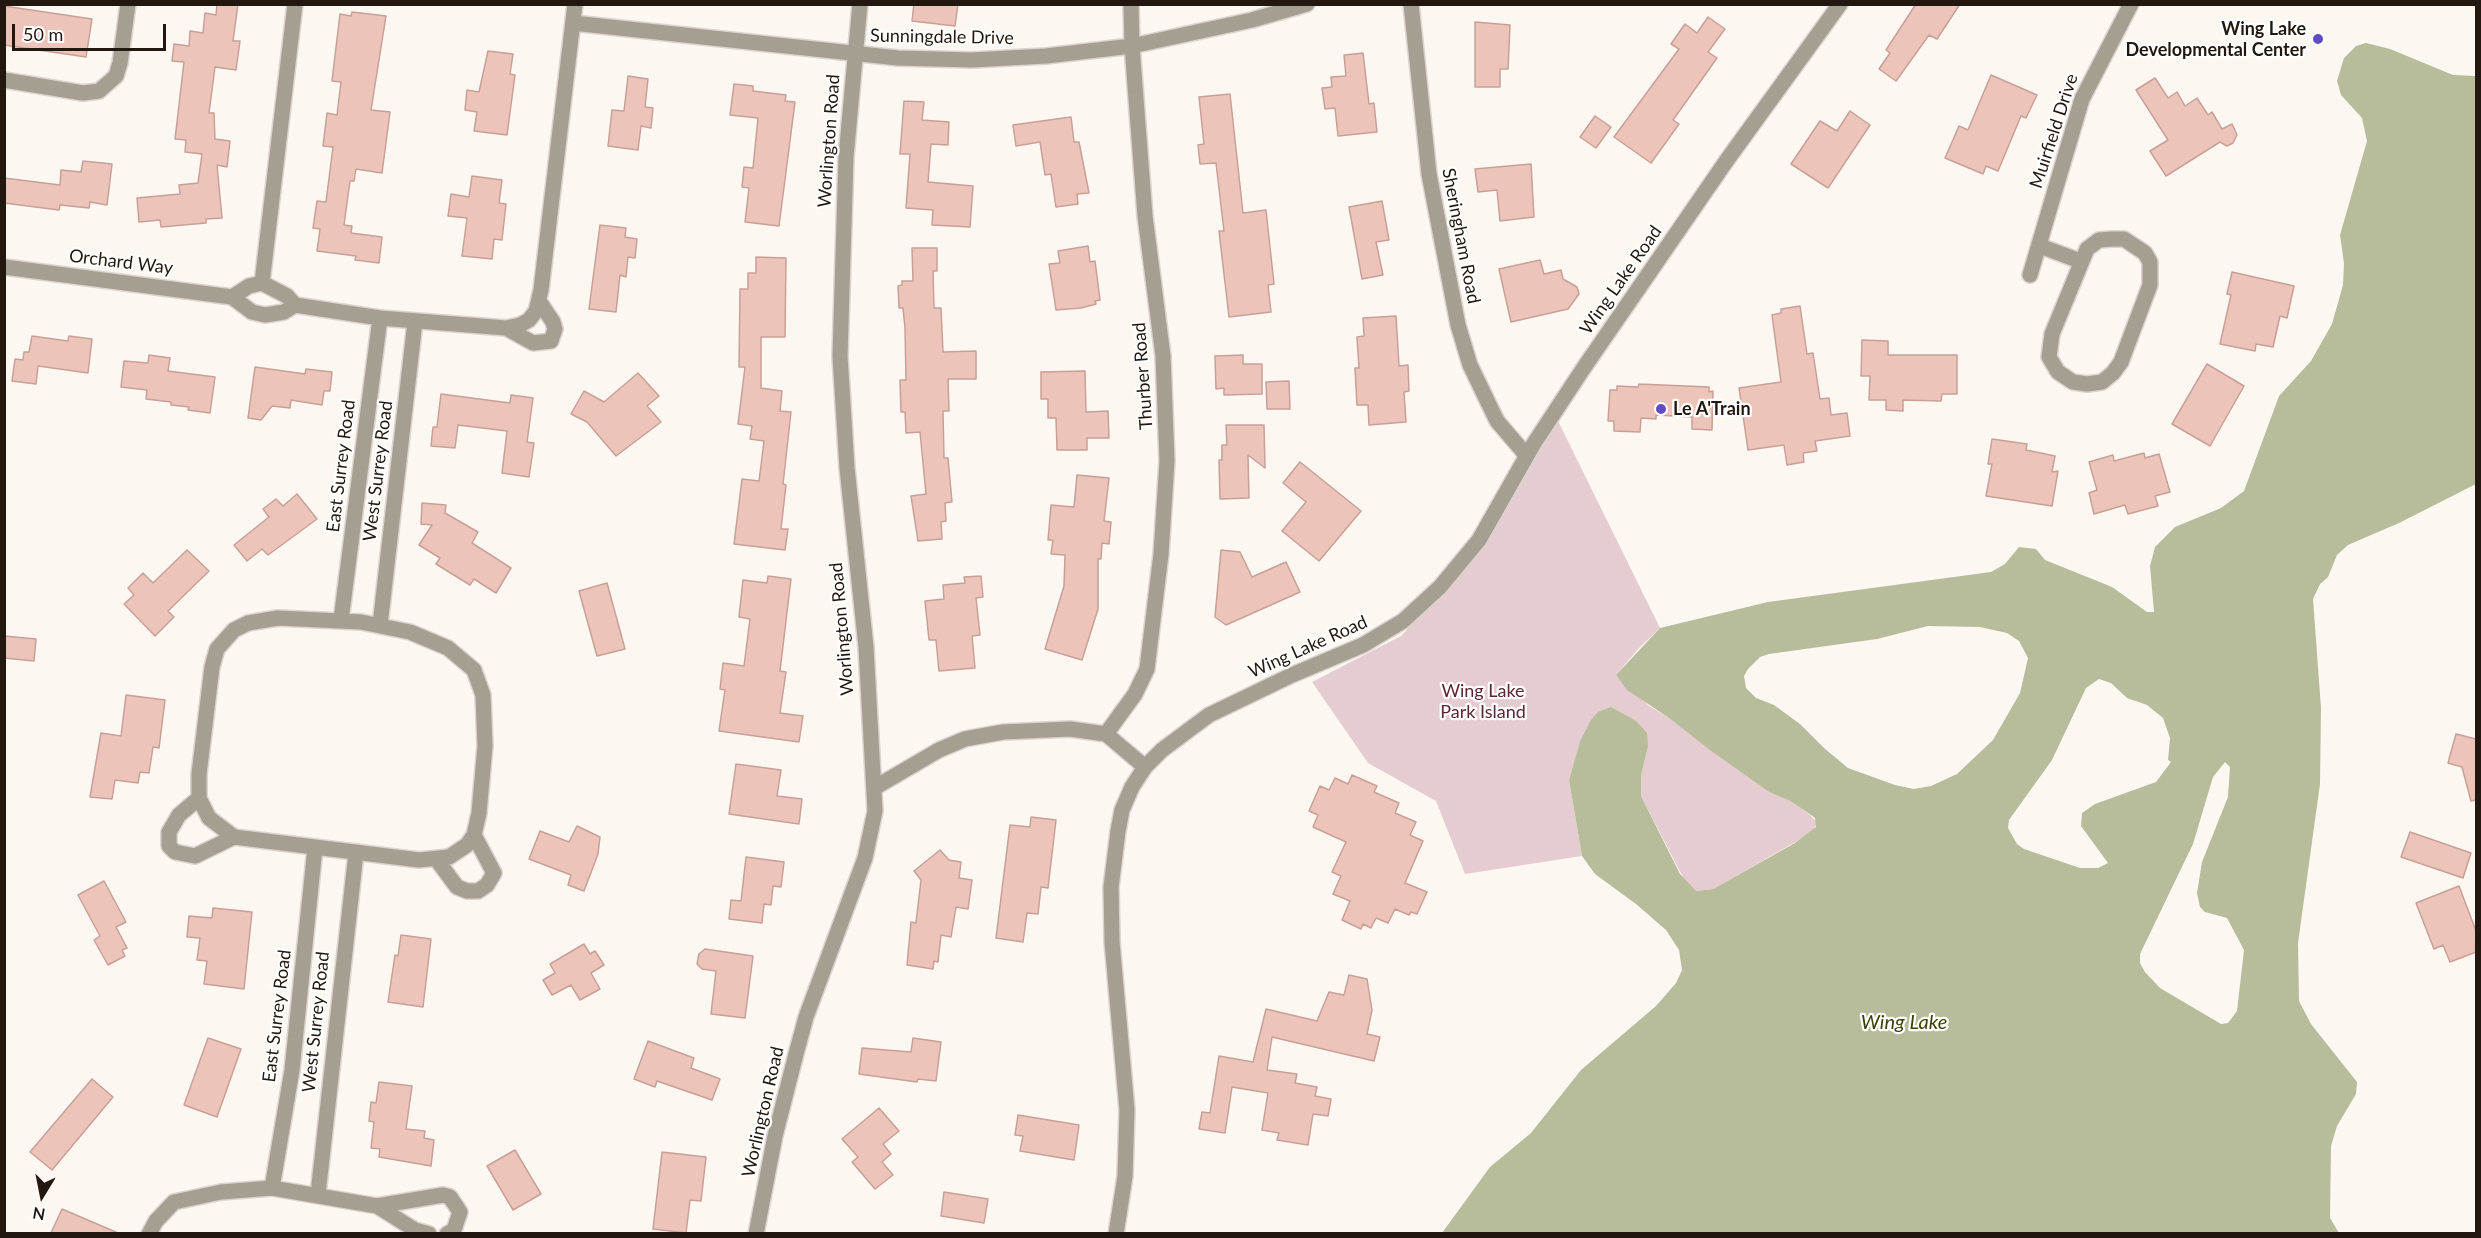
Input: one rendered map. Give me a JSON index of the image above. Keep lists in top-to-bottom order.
{
  "streets": {
    "street": [
      "Sunningdale Drive",
      "Muirfield Drive",
      "Worlington Road",
      "Sheringham Road",
      "Orchard Way",
      "Wing Lake Road",
      "Thurber Road",
      "East Surrey Road",
      "West Surrey Road"
    ]
  },
  "crossings": [
    ["Sunningdale Drive", "Worlington Road"],
    ["Sunningdale Drive", "Thurber Road"],
    ["Sheringham Road", "Wing Lake Road"],
    ["Orchard Way", "East Surrey Road"],
    ["Orchard Way", "West Surrey Road"]
  ],
  "water": ["Wing Lake"],
  "parks": ["Wing Lake Park Island"],
  "places": ["Wing Lake Developmental Center", "Le A'Train"],
  "scale_bar": "50 m",
  "north": "bottom"
}
